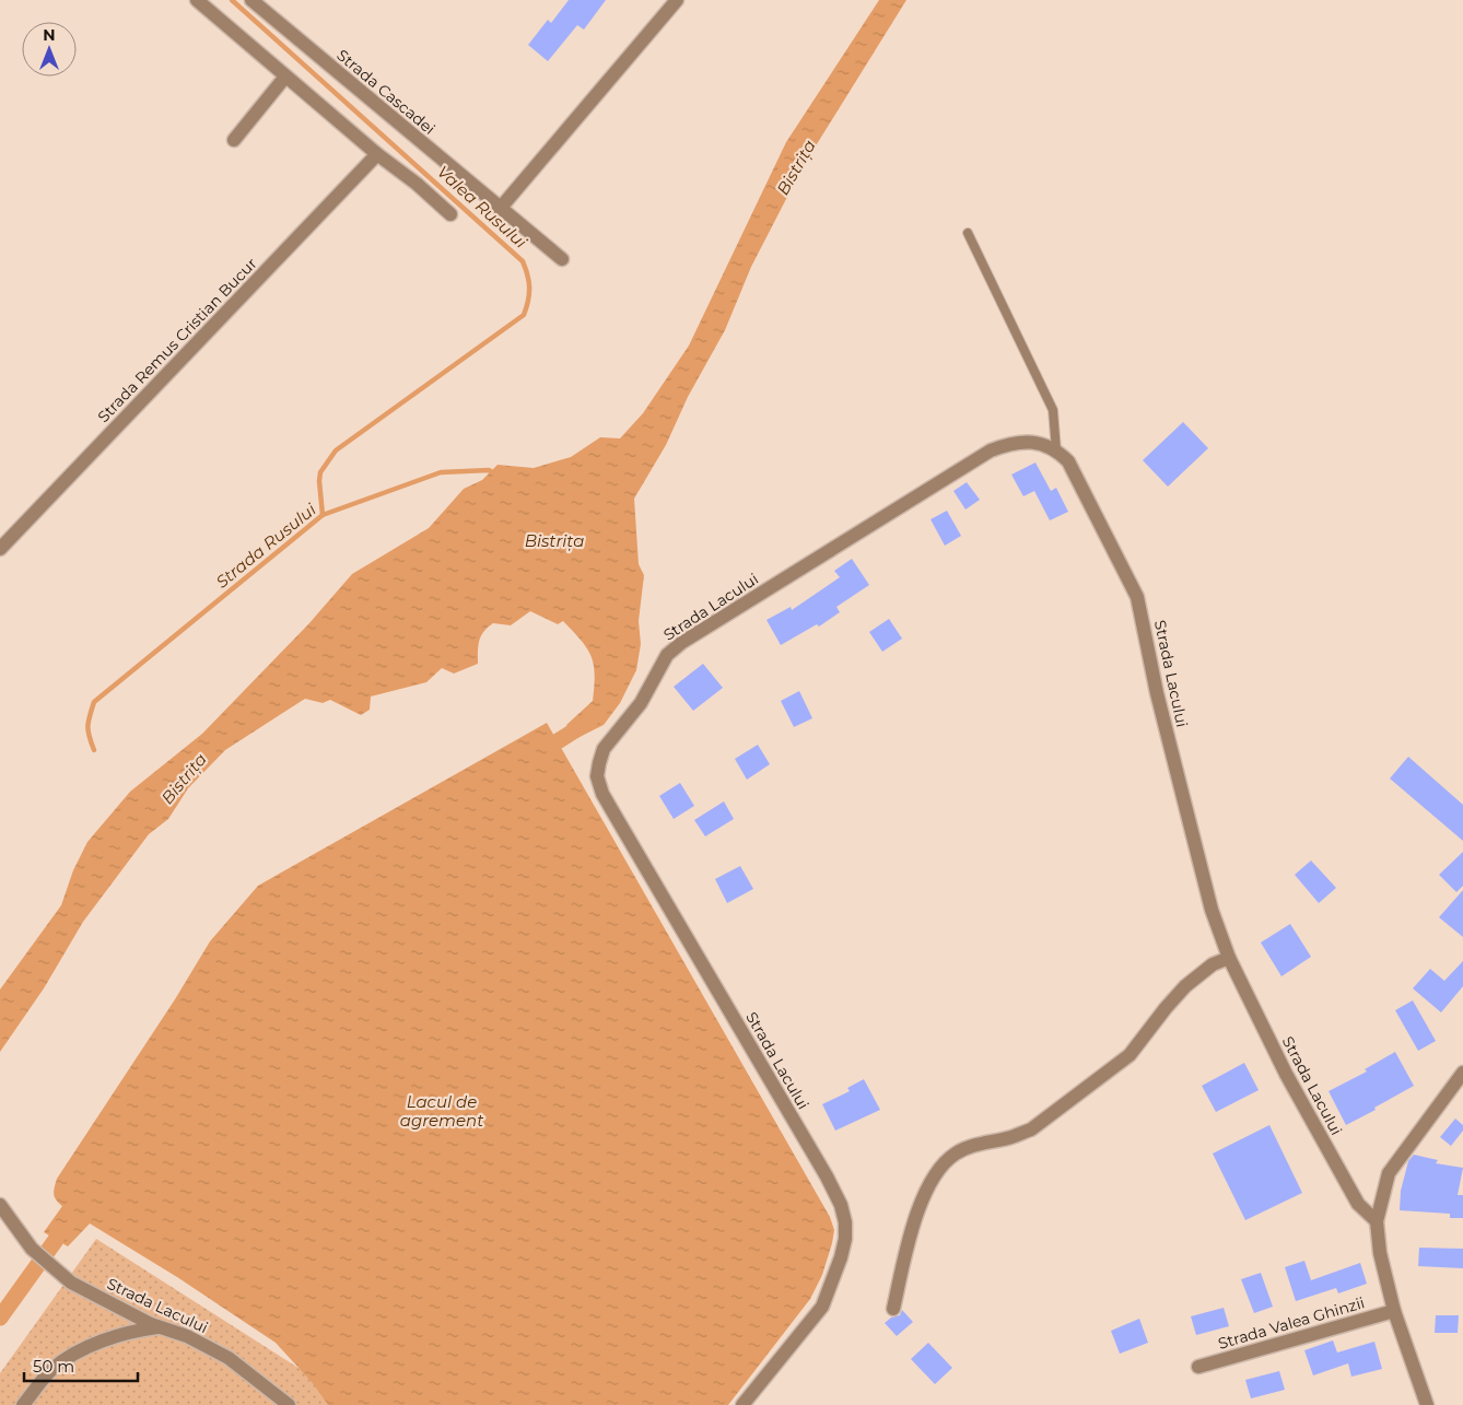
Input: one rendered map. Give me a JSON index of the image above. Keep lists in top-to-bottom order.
{
  "streets": {
    "street": [
      "Strada Cascadei",
      "Strada Remus Cristian Bucur",
      "Strada Lacului",
      "Strada Valea Ghinzii"
    ]
  },
  "water": [
    "Bistrița",
    "Valea Rusului",
    "Strada Rusului",
    "Lacul de agrement"
  ],
  "scale_bar": "50 m",
  "north": "top"
}
